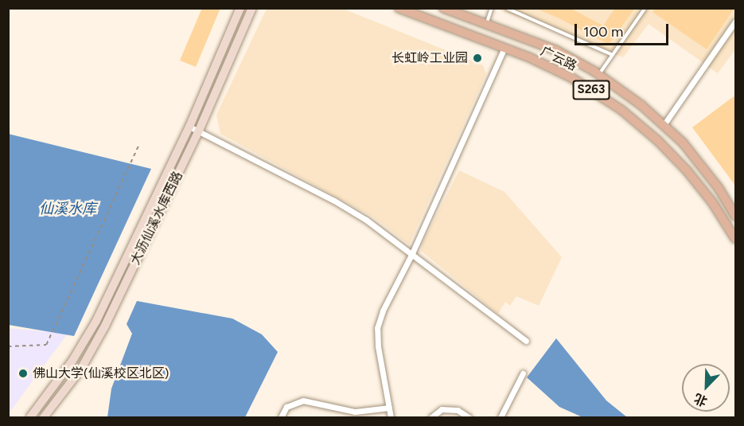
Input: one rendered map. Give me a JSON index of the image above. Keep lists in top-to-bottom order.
{
  "streets": {
    "main road": ["广云路", "S263"],
    "street": ["大沥仙溪水库西路"]
  },
  "water": ["仙溪水库"],
  "places": ["长虹岭工业园", "佛山大学(仙溪校区北区)"],
  "scale_bar": "100 m",
  "north": "bottom left"
}
